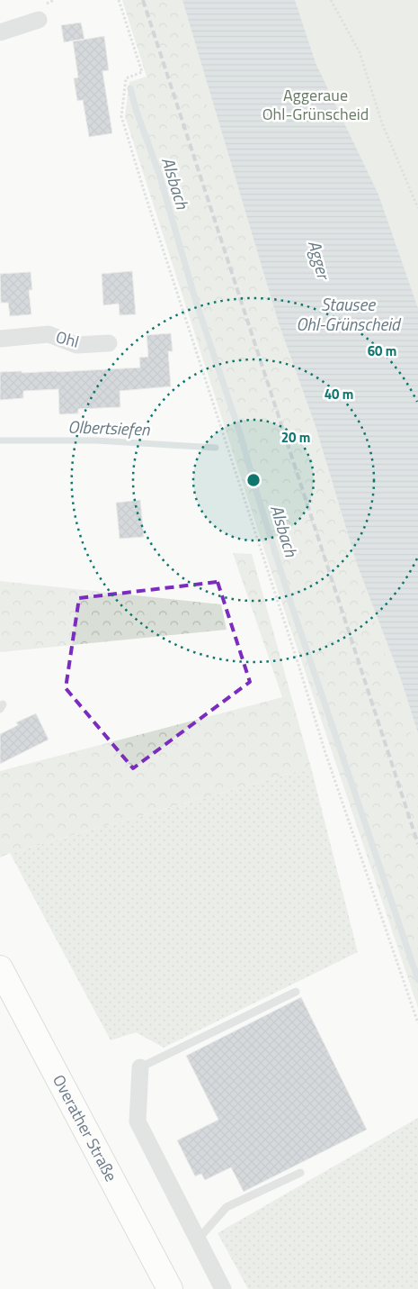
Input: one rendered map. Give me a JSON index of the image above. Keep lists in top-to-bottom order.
{
  "streets": {
    "main road": ["Overather Straße"],
    "street": ["Ohl"]
  },
  "water": [
    "Alsbach",
    "Agger",
    "Stausee Ohl-Grünscheid",
    "Olbertsiefen"
  ],
  "parks": ["Aggeraue Ohl-Grünscheid"],
  "rings": ["60 m", "40 m", "20 m"]
}
